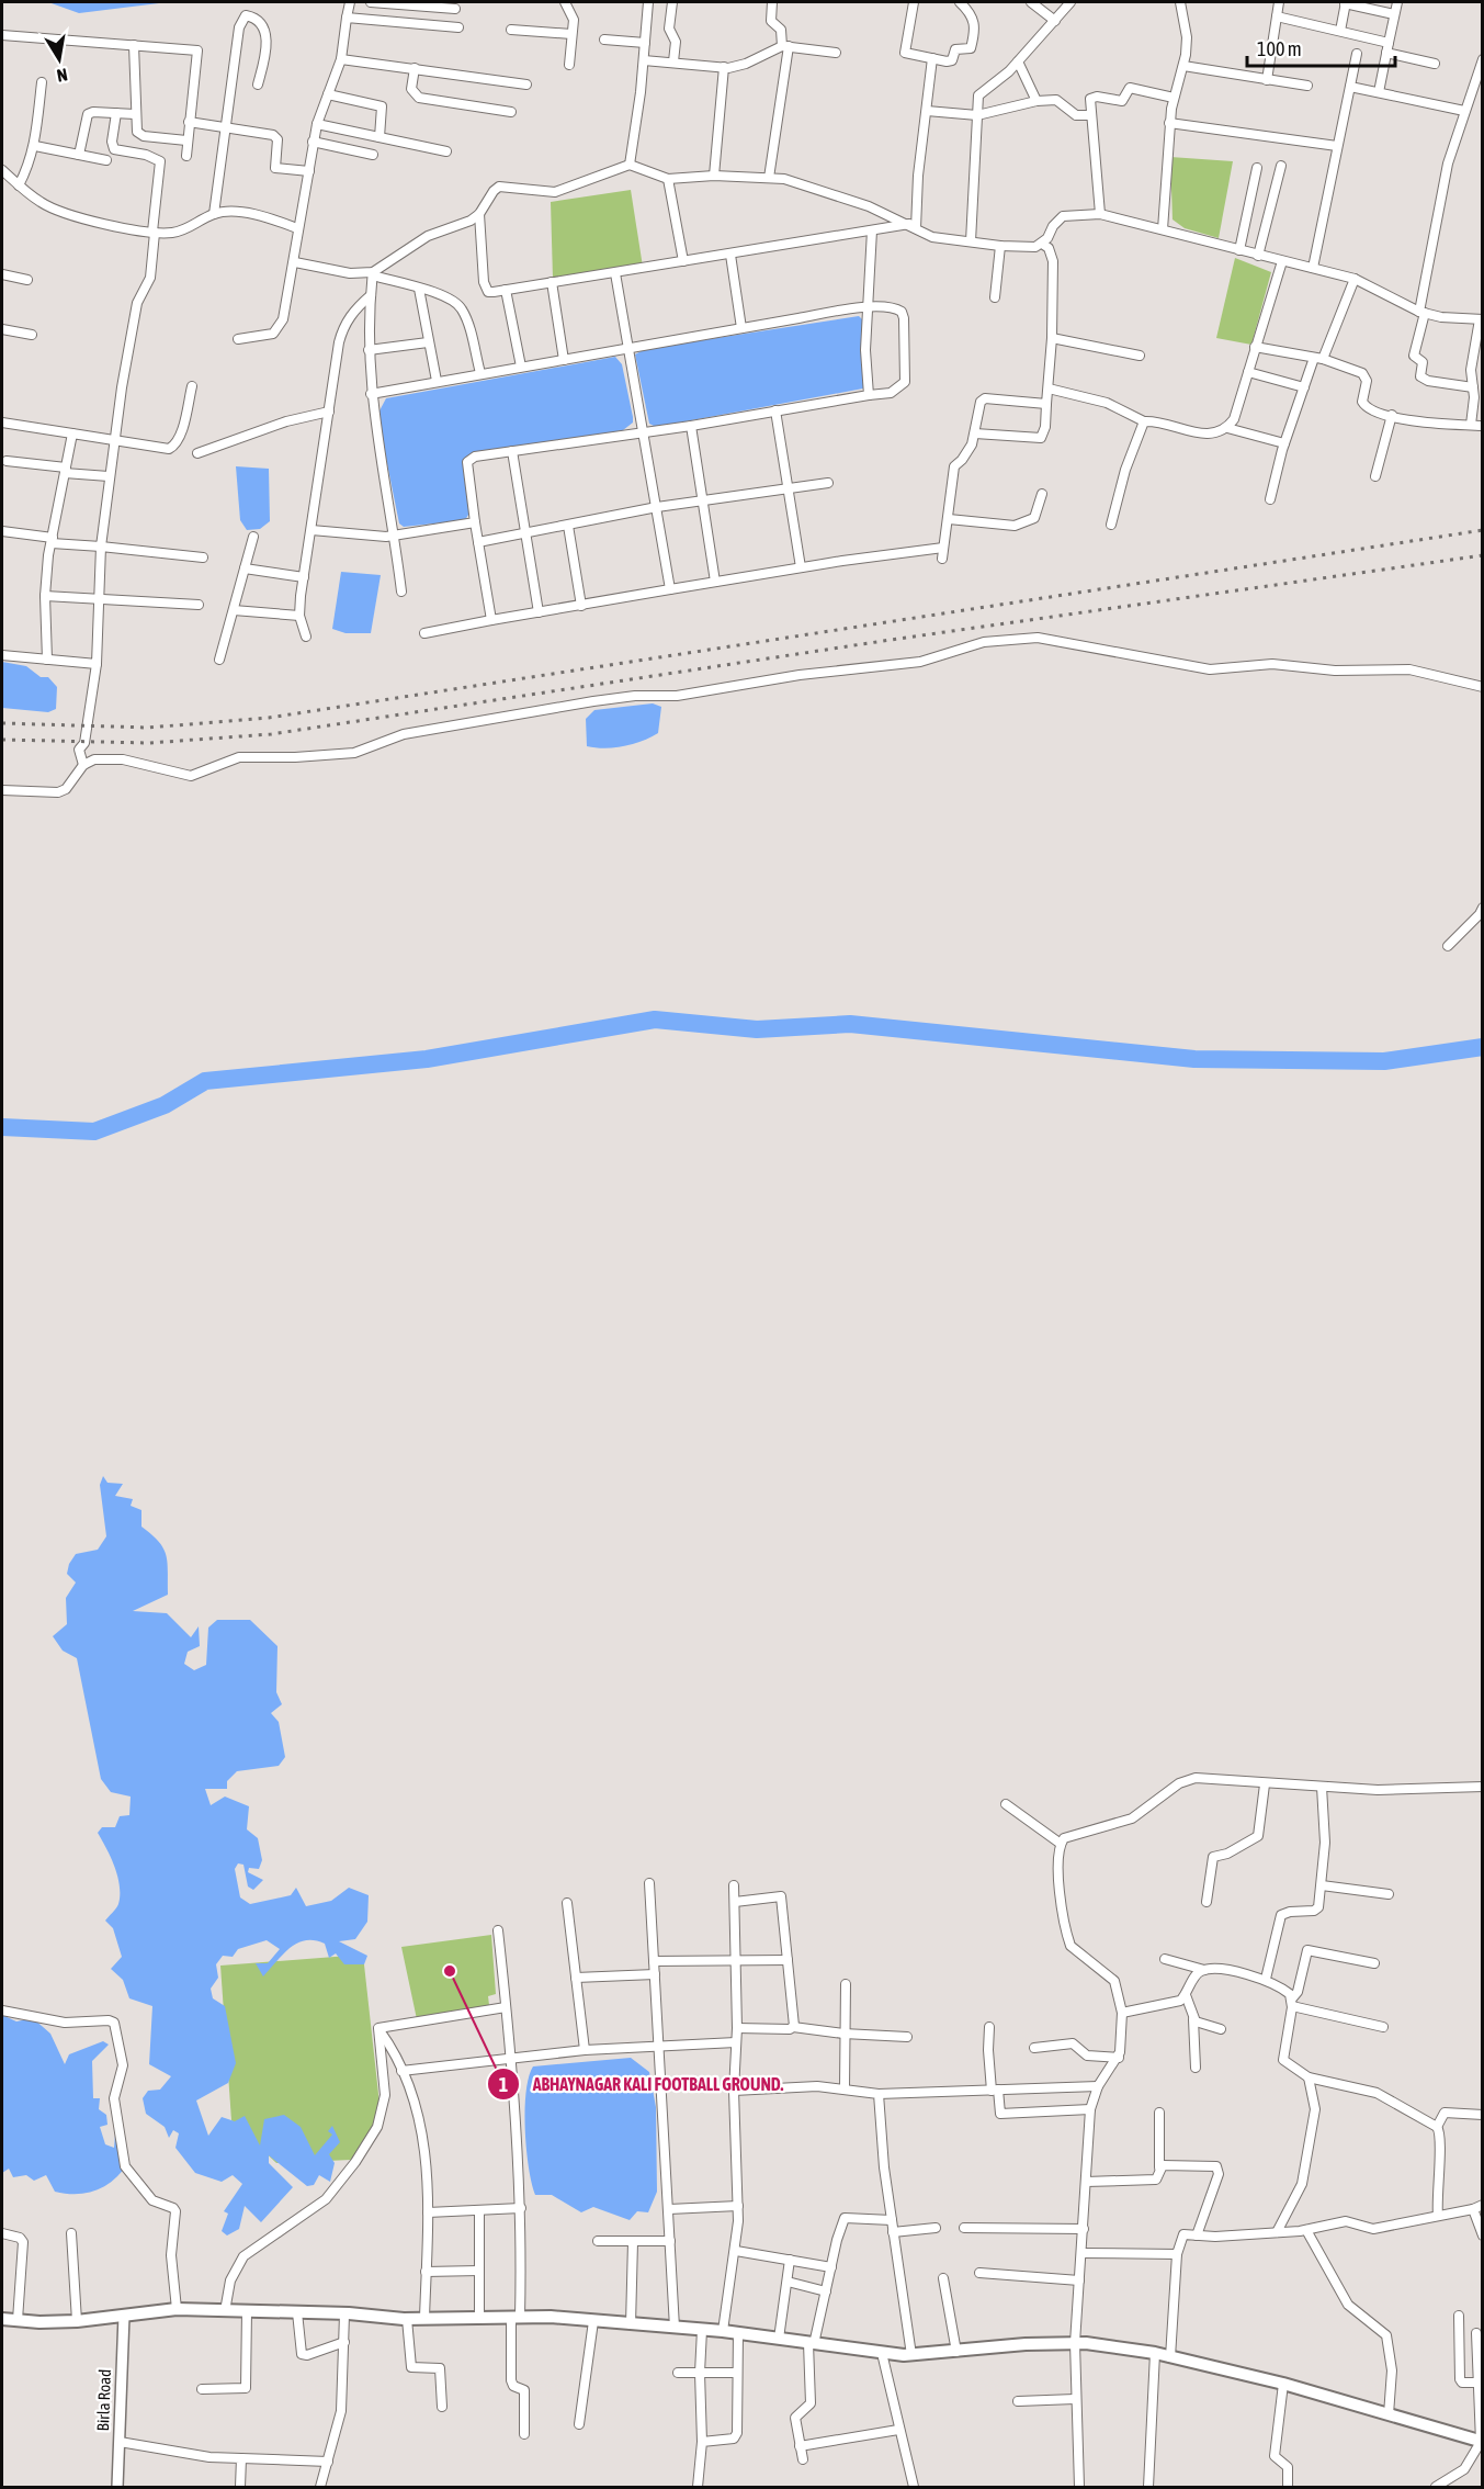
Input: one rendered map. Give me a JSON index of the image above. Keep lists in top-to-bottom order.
{
  "streets": {
    "street": ["Birla Road"]
  },
  "places": ["ABHAYNAGAR KALI FOOTBALL GROUND."],
  "scale_bar": "100 m",
  "north": "bottom"
}
